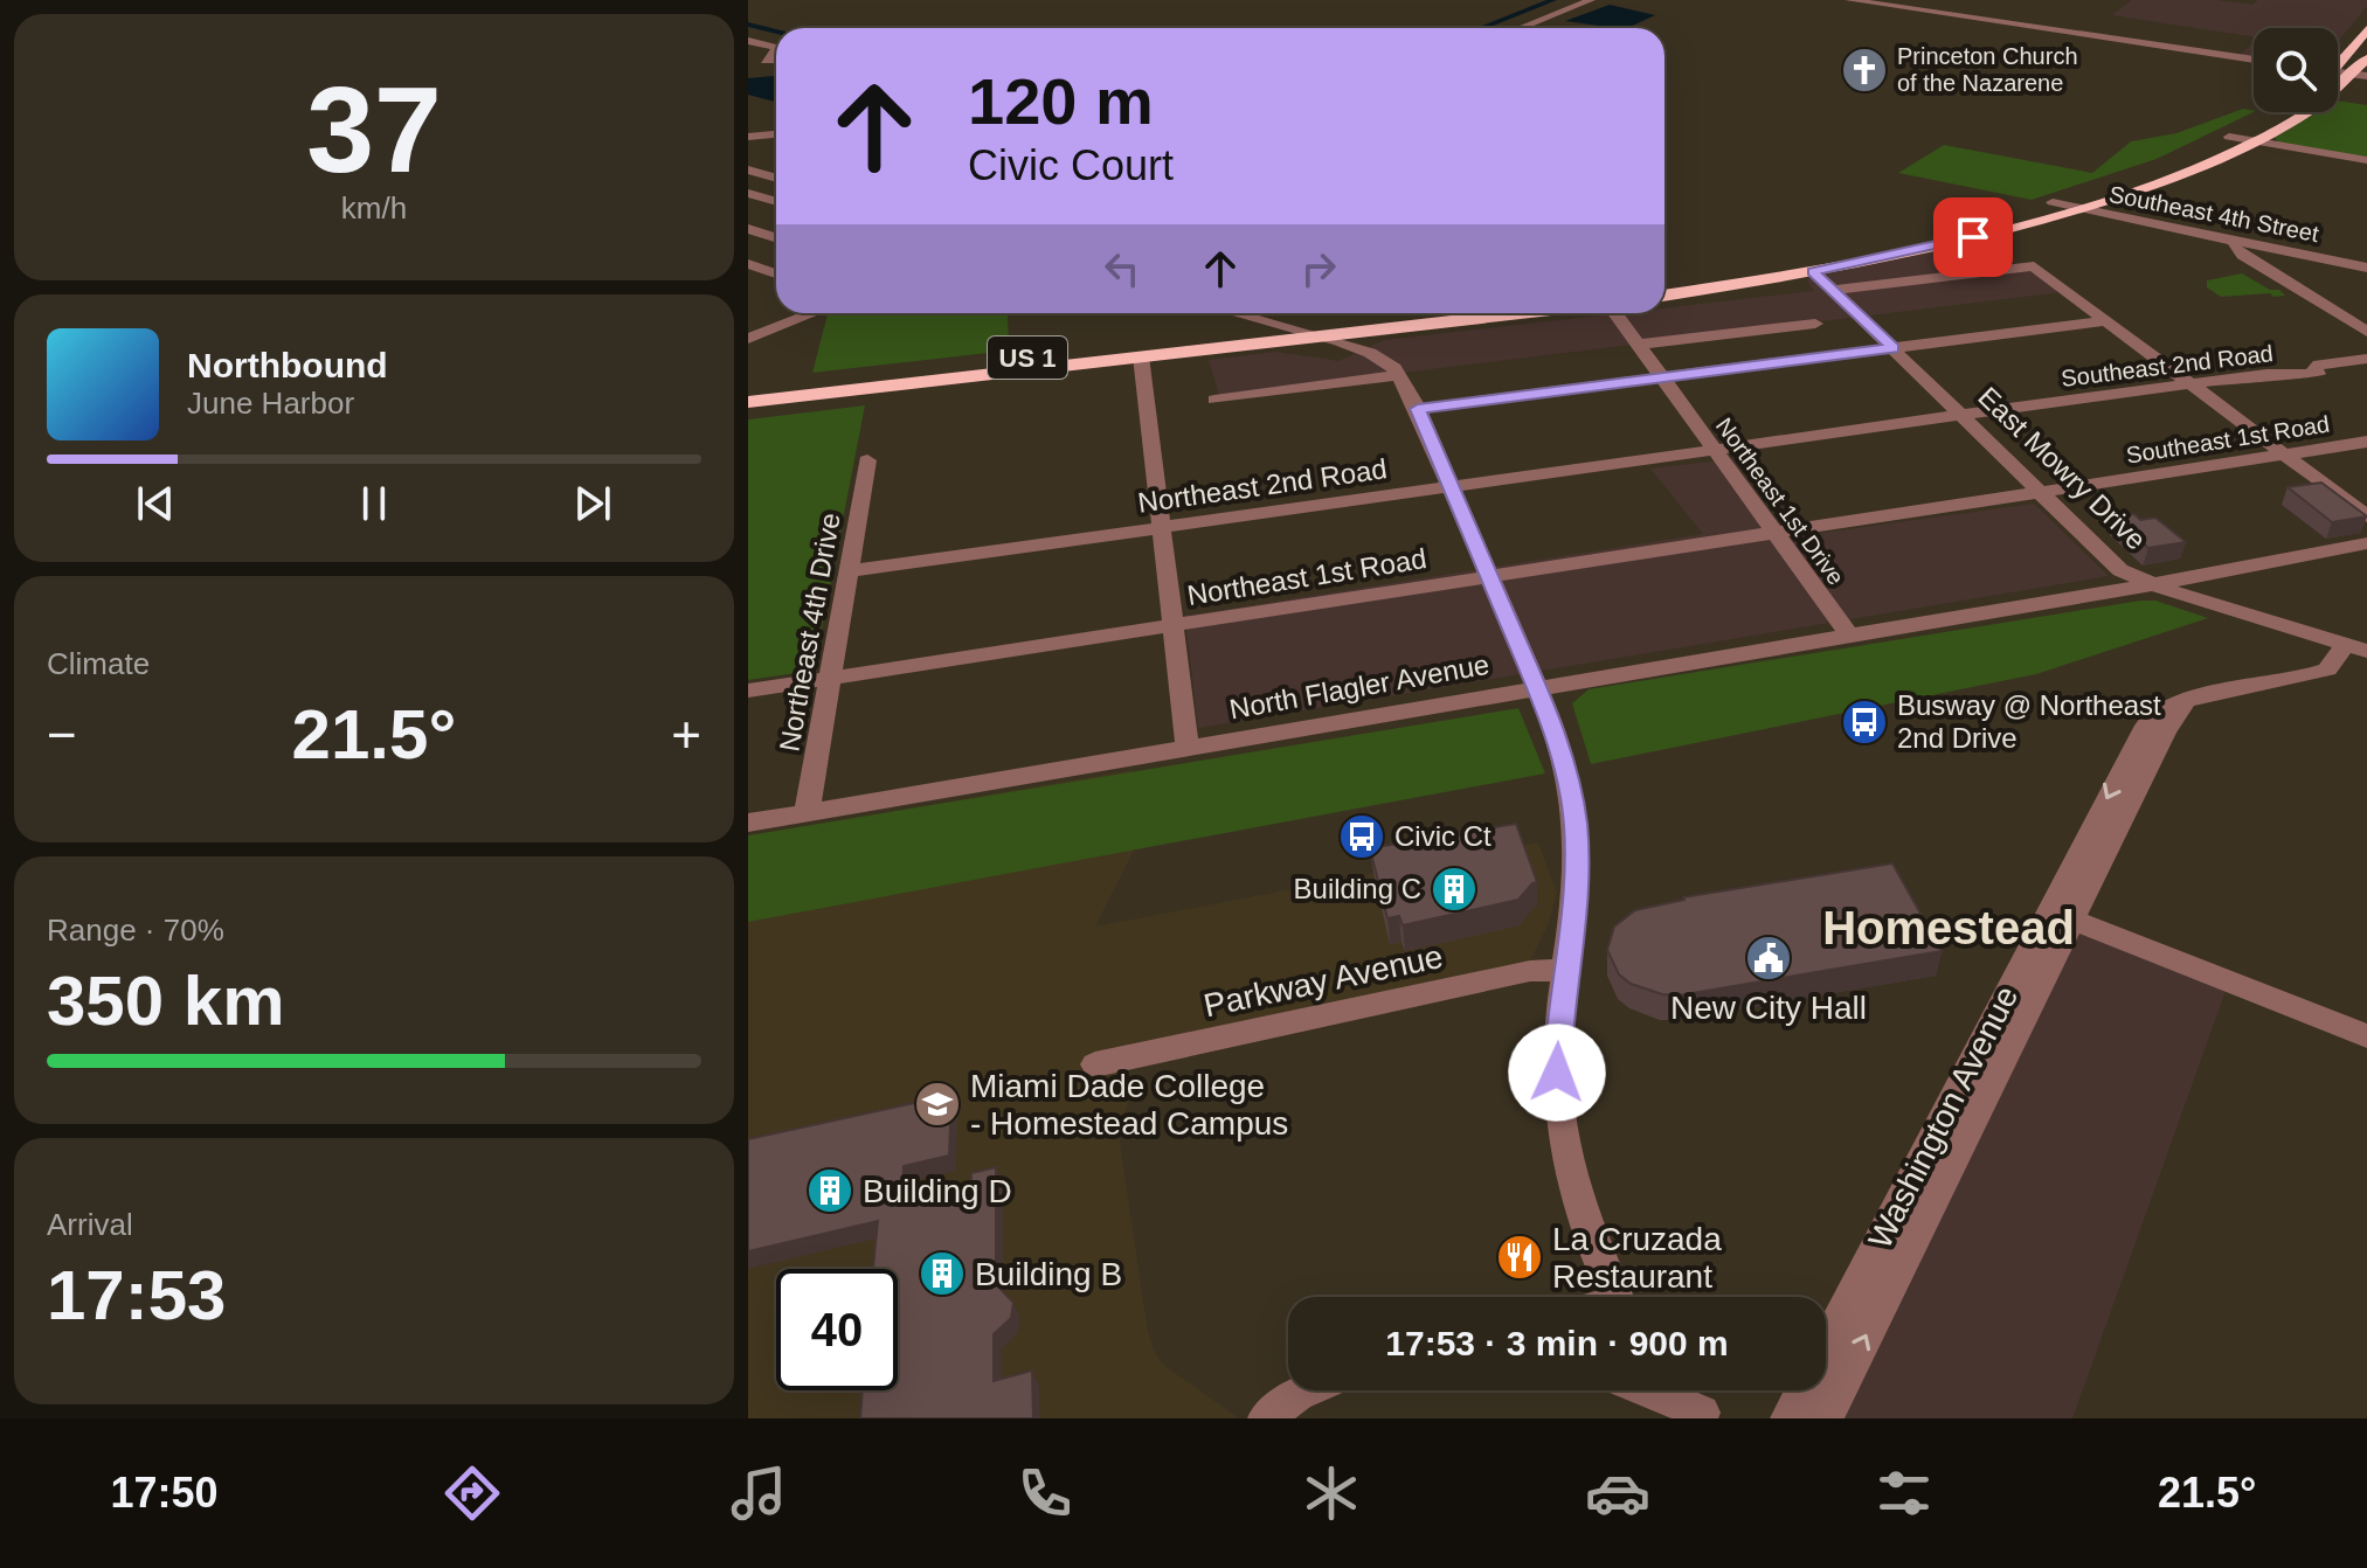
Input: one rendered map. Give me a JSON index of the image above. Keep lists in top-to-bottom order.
{
  "streets": {
    "highway": ["US 1"],
    "street": [
      "Southeast 4th Street",
      "Southeast 2nd Road",
      "Southeast 1st Road",
      "East Mowry Drive",
      "Northeast 2nd Road",
      "Northeast 1st Drive",
      "Northeast 1st Road",
      "Northeast 4th Drive",
      "North Flagler Avenue",
      "Parkway Avenue",
      "Washington Avenue"
    ]
  },
  "crossings": [
    ["Southeast 2nd Road", "East Mowry Drive"],
    ["Southeast 2nd Road", "Northeast 2nd Road"],
    ["Southeast 1st Road", "East Mowry Drive"],
    ["Southeast 1st Road", "Northeast 1st Road"],
    ["East Mowry Drive", "Northeast 2nd Road"],
    ["East Mowry Drive", "Northeast 1st Road"],
    ["East Mowry Drive", "North Flagler Avenue"],
    ["East Mowry Drive", "Washington Avenue"],
    ["Northeast 2nd Road", "Northeast 1st Drive"],
    ["Northeast 2nd Road", "Northeast 4th Drive"],
    ["Northeast 1st Drive", "Northeast 1st Road"],
    ["Northeast 1st Drive", "North Flagler Avenue"],
    ["Northeast 1st Road", "Northeast 4th Drive"],
    ["Northeast 4th Drive", "North Flagler Avenue"]
  ],
  "districts": ["Homestead"],
  "places": {
    "church": ["Princeton Church of the Nazarene"],
    "bus stop": ["Busway @ Northeast 2nd Drive", "Civic Ct"],
    "building": ["Building C", "Building D", "Building B"],
    "public building": ["New City Hall"],
    "school or university": ["Miami Dade College - Homestead Campus"],
    "restaurant": ["La Cruzada Restaurant"]
  },
  "page": {
    "tile": [
      ["37", "km/h"],
      "Climate",
      ["Range · 70%", "350 km"],
      ["Arrival", "17:53"]
    ],
    "turn": ["120 m", "Civic Court"],
    "song": ["Northbound", "June Harbor"],
    "heat": ["−", "21.5°", "+"],
    "limit": "40",
    "trip": "17:53 · 3 min · 900 m",
    "tabs": ["17:50", "21.5°"]
  }
}
